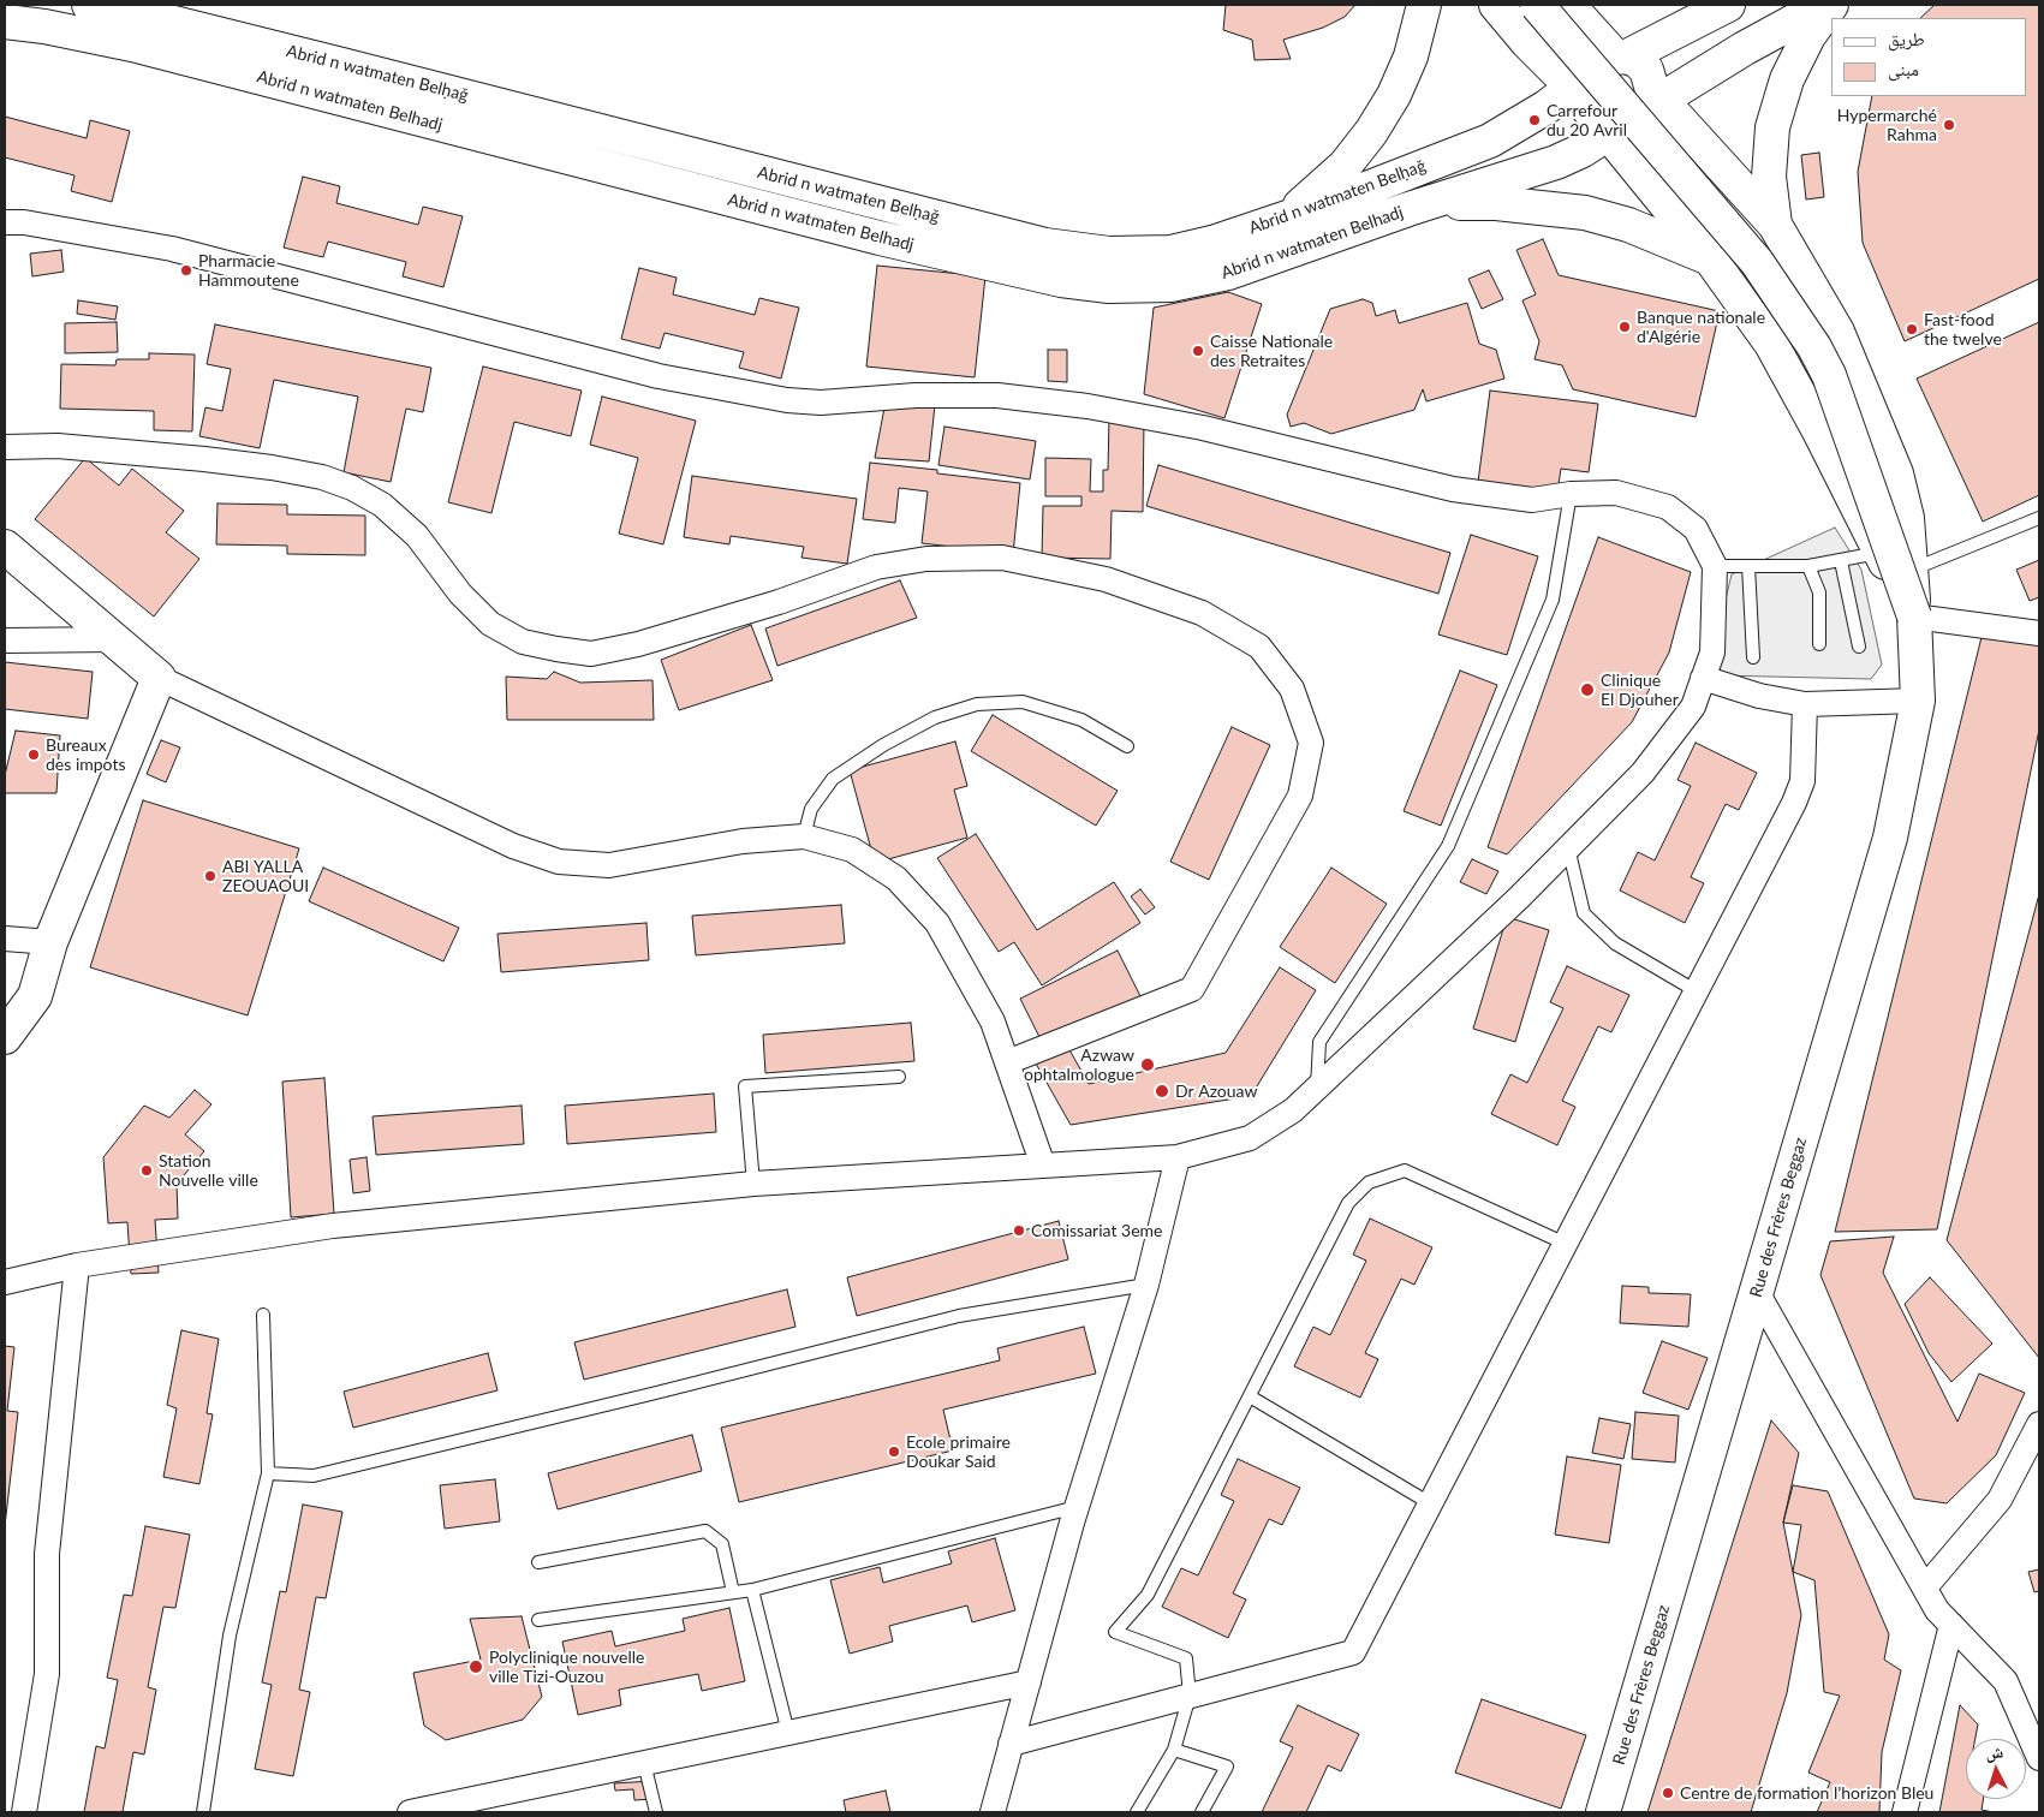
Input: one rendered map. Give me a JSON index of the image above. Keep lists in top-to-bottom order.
{
  "streets": {
    "main road": ["Abrid n watmaten Belḥaǧ", "Abrid n watmaten Belhadj", "Rue des Frères Beggaz"]
  },
  "crossings": [
    ["Abrid n watmaten Belḥaǧ", "Abrid n watmaten Belhadj"]
  ],
  "places": [
    "Carrefour du 20 Avril",
    "Hypermarché Rahma",
    "Pharmacie Hammoutene",
    "Banque nationale d'Algérie",
    "Fast-food the twelve",
    "Caisse Nationale des Retraites",
    "Clinique El Djouher",
    "Bureaux des impots",
    "ABI YALLA ZEOUAOUI",
    "Azwaw ophtalmologue",
    "Dr Azouaw",
    "Station Nouvelle ville",
    "Comissariat 3eme",
    "Ecole primaire Doukar Said",
    "Polyclinique nouvelle ville Tizi-Ouzou",
    "Centre de formation l’horizon Bleu"
  ],
  "legend": ["طريق", "مبنى"],
  "north": "top"
}
